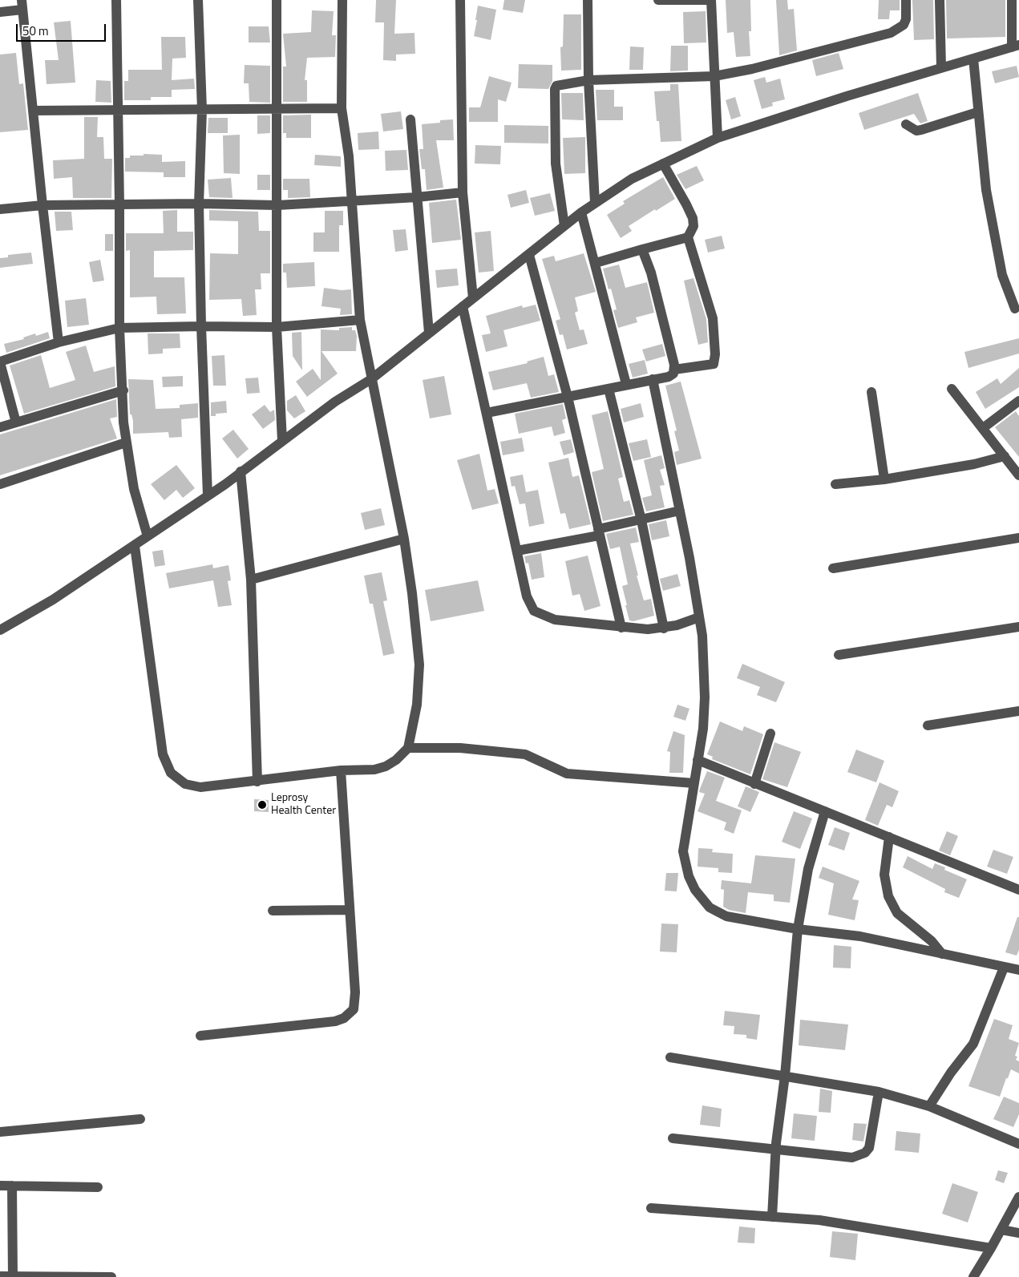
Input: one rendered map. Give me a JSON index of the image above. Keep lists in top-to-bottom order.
{
  "places": ["Leprosy Health Center"],
  "scale_bar": "50 m"
}
